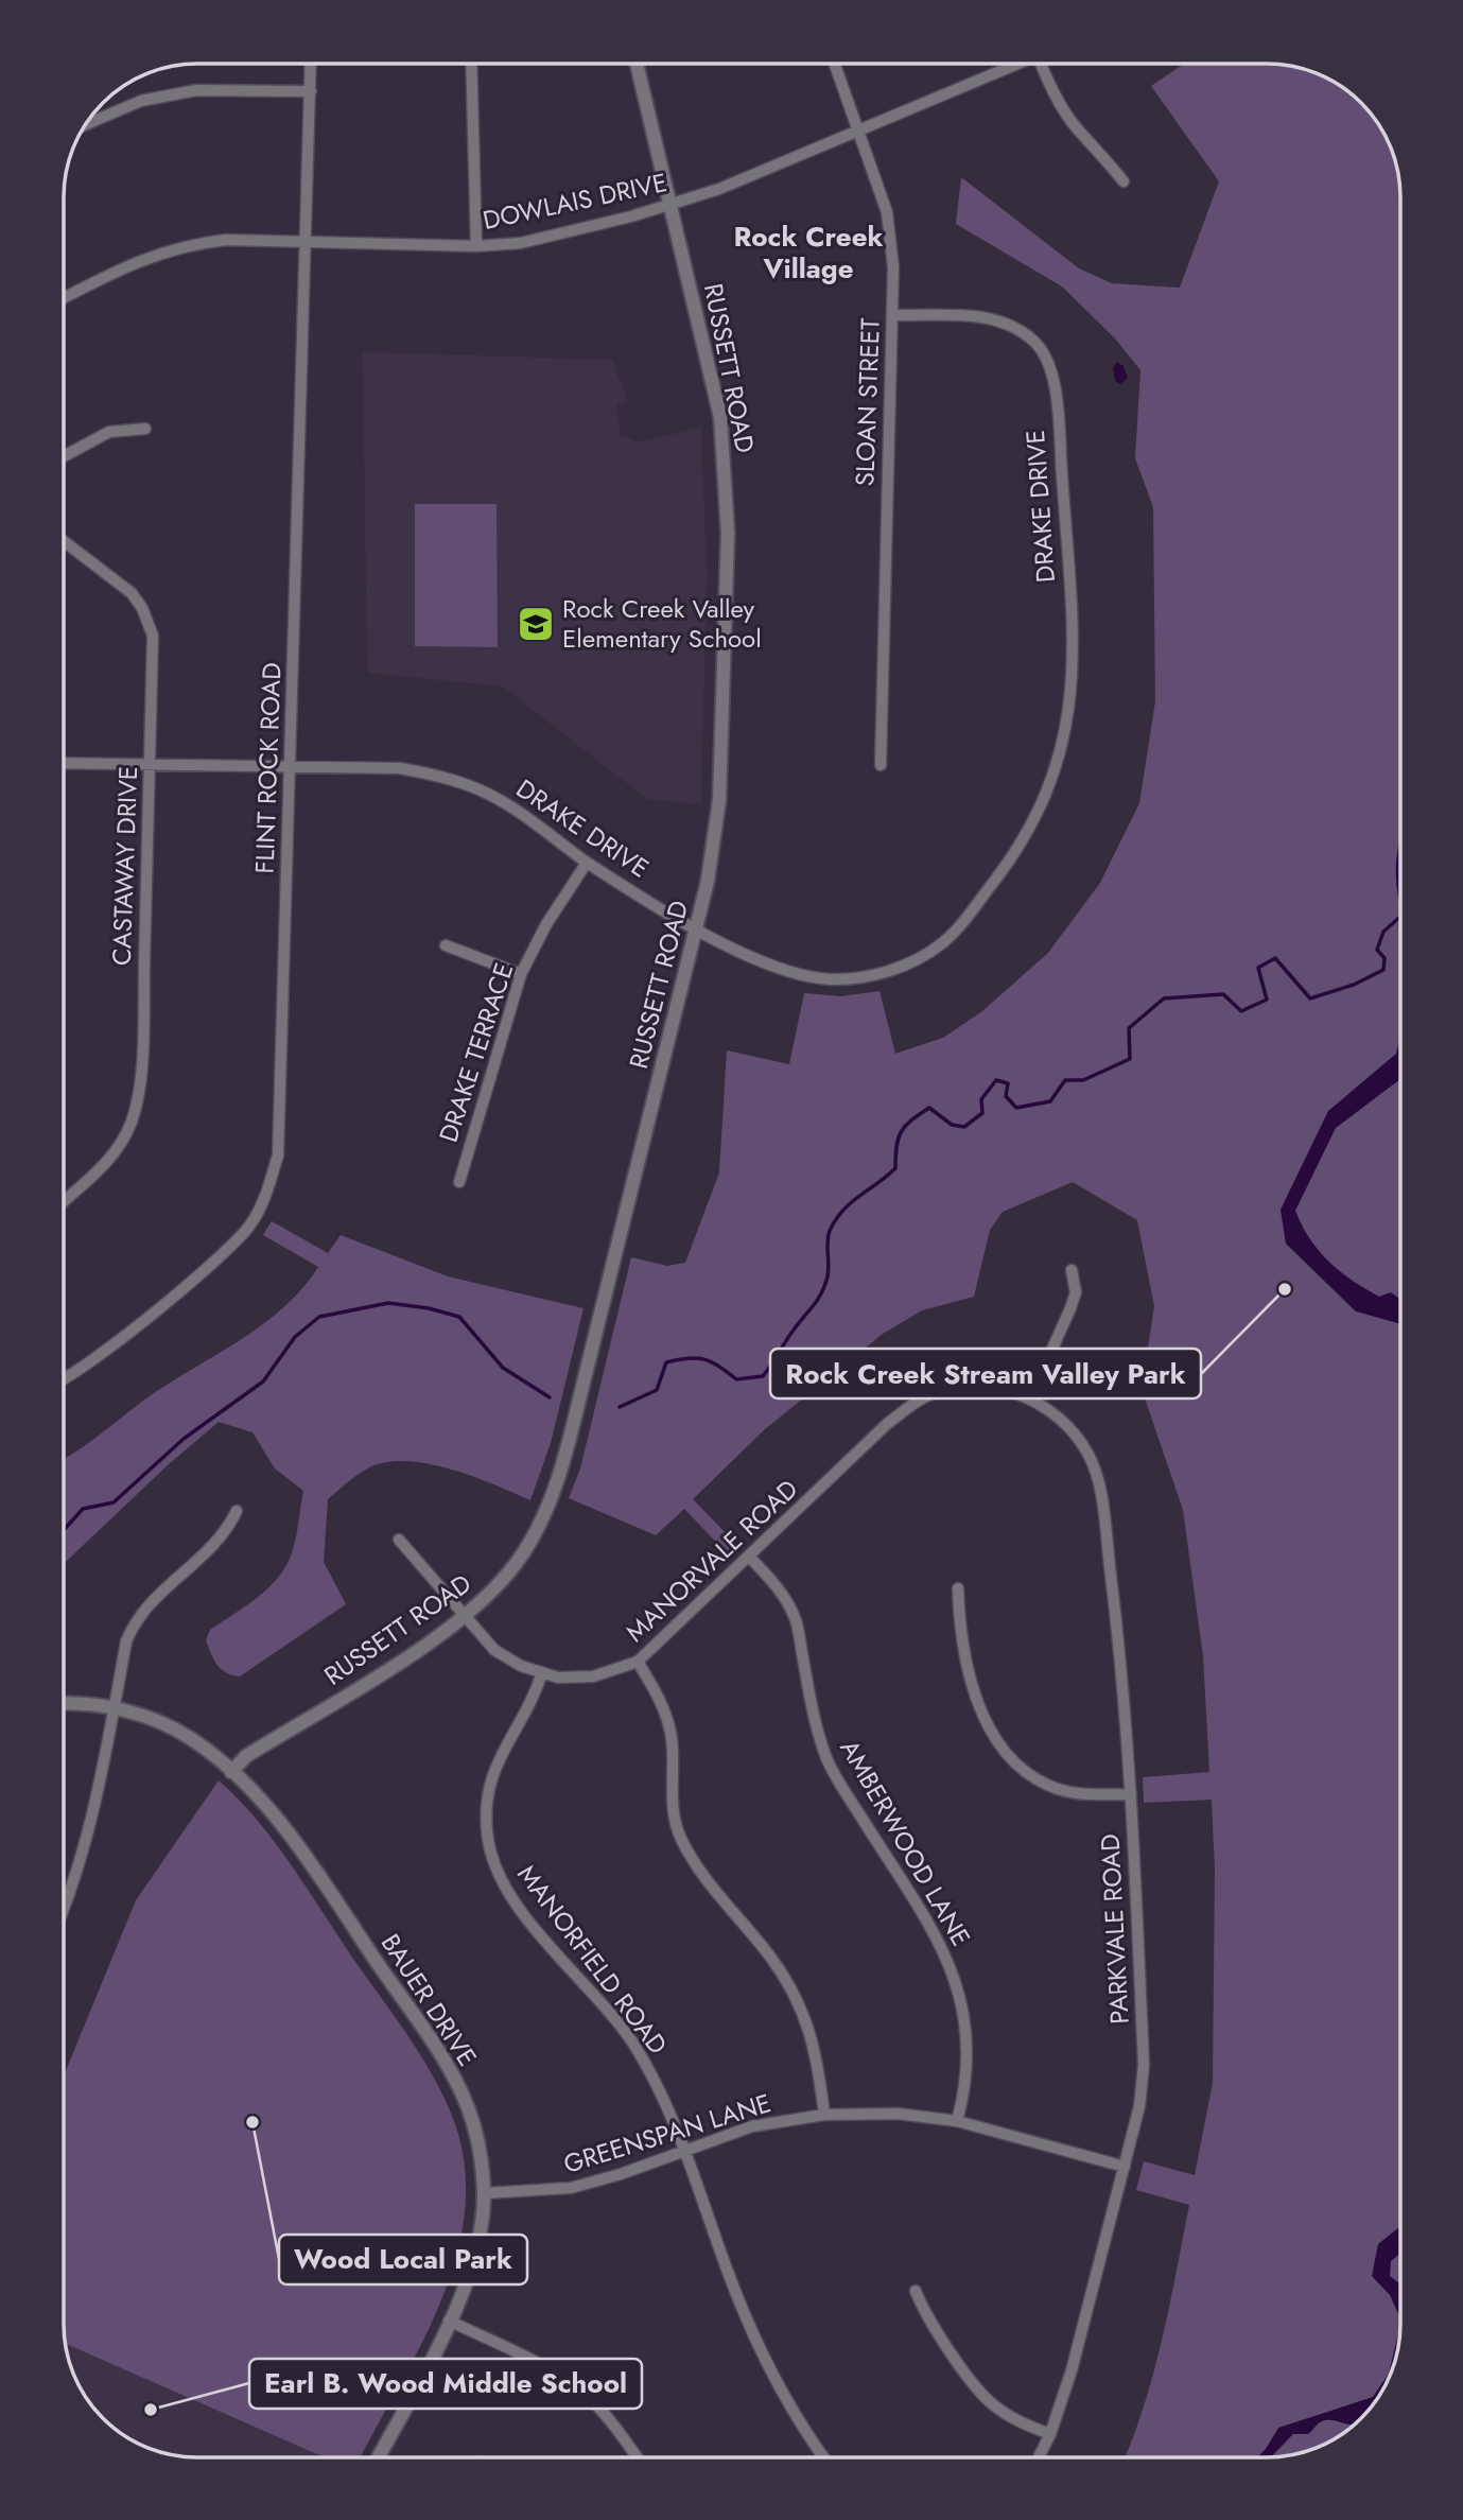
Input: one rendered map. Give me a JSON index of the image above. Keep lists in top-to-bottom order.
{
  "streets": {
    "street": [
      "DOWLAIS DRIVE",
      "RUSSETT ROAD",
      "SLOAN STREET",
      "DRAKE DRIVE",
      "FLINT ROCK ROAD",
      "CASTAWAY DRIVE",
      "DRAKE TERRACE",
      "MANORVALE ROAD",
      "AMBERWOOD LANE",
      "PARKVALE ROAD",
      "MANORFIELD ROAD",
      "BAUER DRIVE",
      "GREENSPAN LANE"
    ]
  },
  "crossings": [
    ["DOWLAIS DRIVE", "RUSSETT ROAD"],
    ["DOWLAIS DRIVE", "SLOAN STREET"],
    ["DOWLAIS DRIVE", "FLINT ROCK ROAD"],
    ["RUSSETT ROAD", "DRAKE DRIVE"],
    ["RUSSETT ROAD", "MANORVALE ROAD"],
    ["RUSSETT ROAD", "BAUER DRIVE"],
    ["SLOAN STREET", "DRAKE DRIVE"],
    ["DRAKE DRIVE", "FLINT ROCK ROAD"],
    ["DRAKE DRIVE", "CASTAWAY DRIVE"],
    ["DRAKE DRIVE", "DRAKE TERRACE"],
    ["MANORVALE ROAD", "AMBERWOOD LANE"],
    ["MANORVALE ROAD", "PARKVALE ROAD"],
    ["MANORVALE ROAD", "MANORFIELD ROAD"],
    ["AMBERWOOD LANE", "GREENSPAN LANE"],
    ["PARKVALE ROAD", "GREENSPAN LANE"],
    ["MANORFIELD ROAD", "GREENSPAN LANE"],
    ["BAUER DRIVE", "GREENSPAN LANE"]
  ],
  "districts": ["Rock Creek Village"],
  "places": {
    "school or university": ["Rock Creek Valley Elementary School"],
    "other": ["Rock Creek Stream Valley Park", "Wood Local Park", "Earl B. Wood Middle School"]
  }
}
